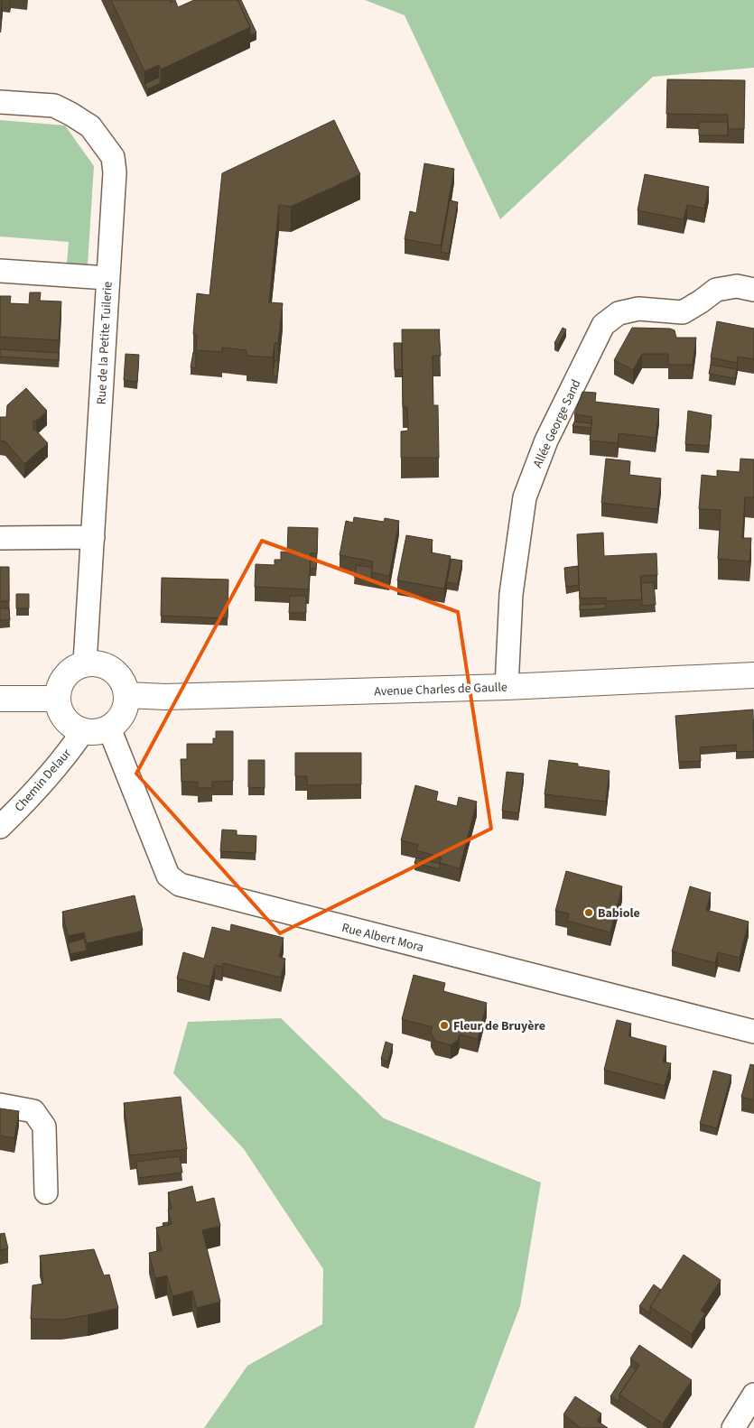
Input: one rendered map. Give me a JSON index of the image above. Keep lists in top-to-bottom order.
{
  "streets": {
    "street": [
      "Rue de la Petite Tuilerie",
      "Allée George Sand",
      "Avenue Charles de Gaulle",
      "Chemin Delaur",
      "Rue Albert Mora"
    ]
  },
  "crossings": [
    ["Rue de la Petite Tuilerie", "Avenue Charles de Gaulle"],
    ["Rue de la Petite Tuilerie", "Chemin Delaur"],
    ["Rue de la Petite Tuilerie", "Rue Albert Mora"],
    ["Allée George Sand", "Avenue Charles de Gaulle"],
    ["Avenue Charles de Gaulle", "Chemin Delaur"],
    ["Avenue Charles de Gaulle", "Rue Albert Mora"],
    ["Chemin Delaur", "Rue Albert Mora"]
  ],
  "places": ["Babiole", "Fleur de Bruyère"]
}
